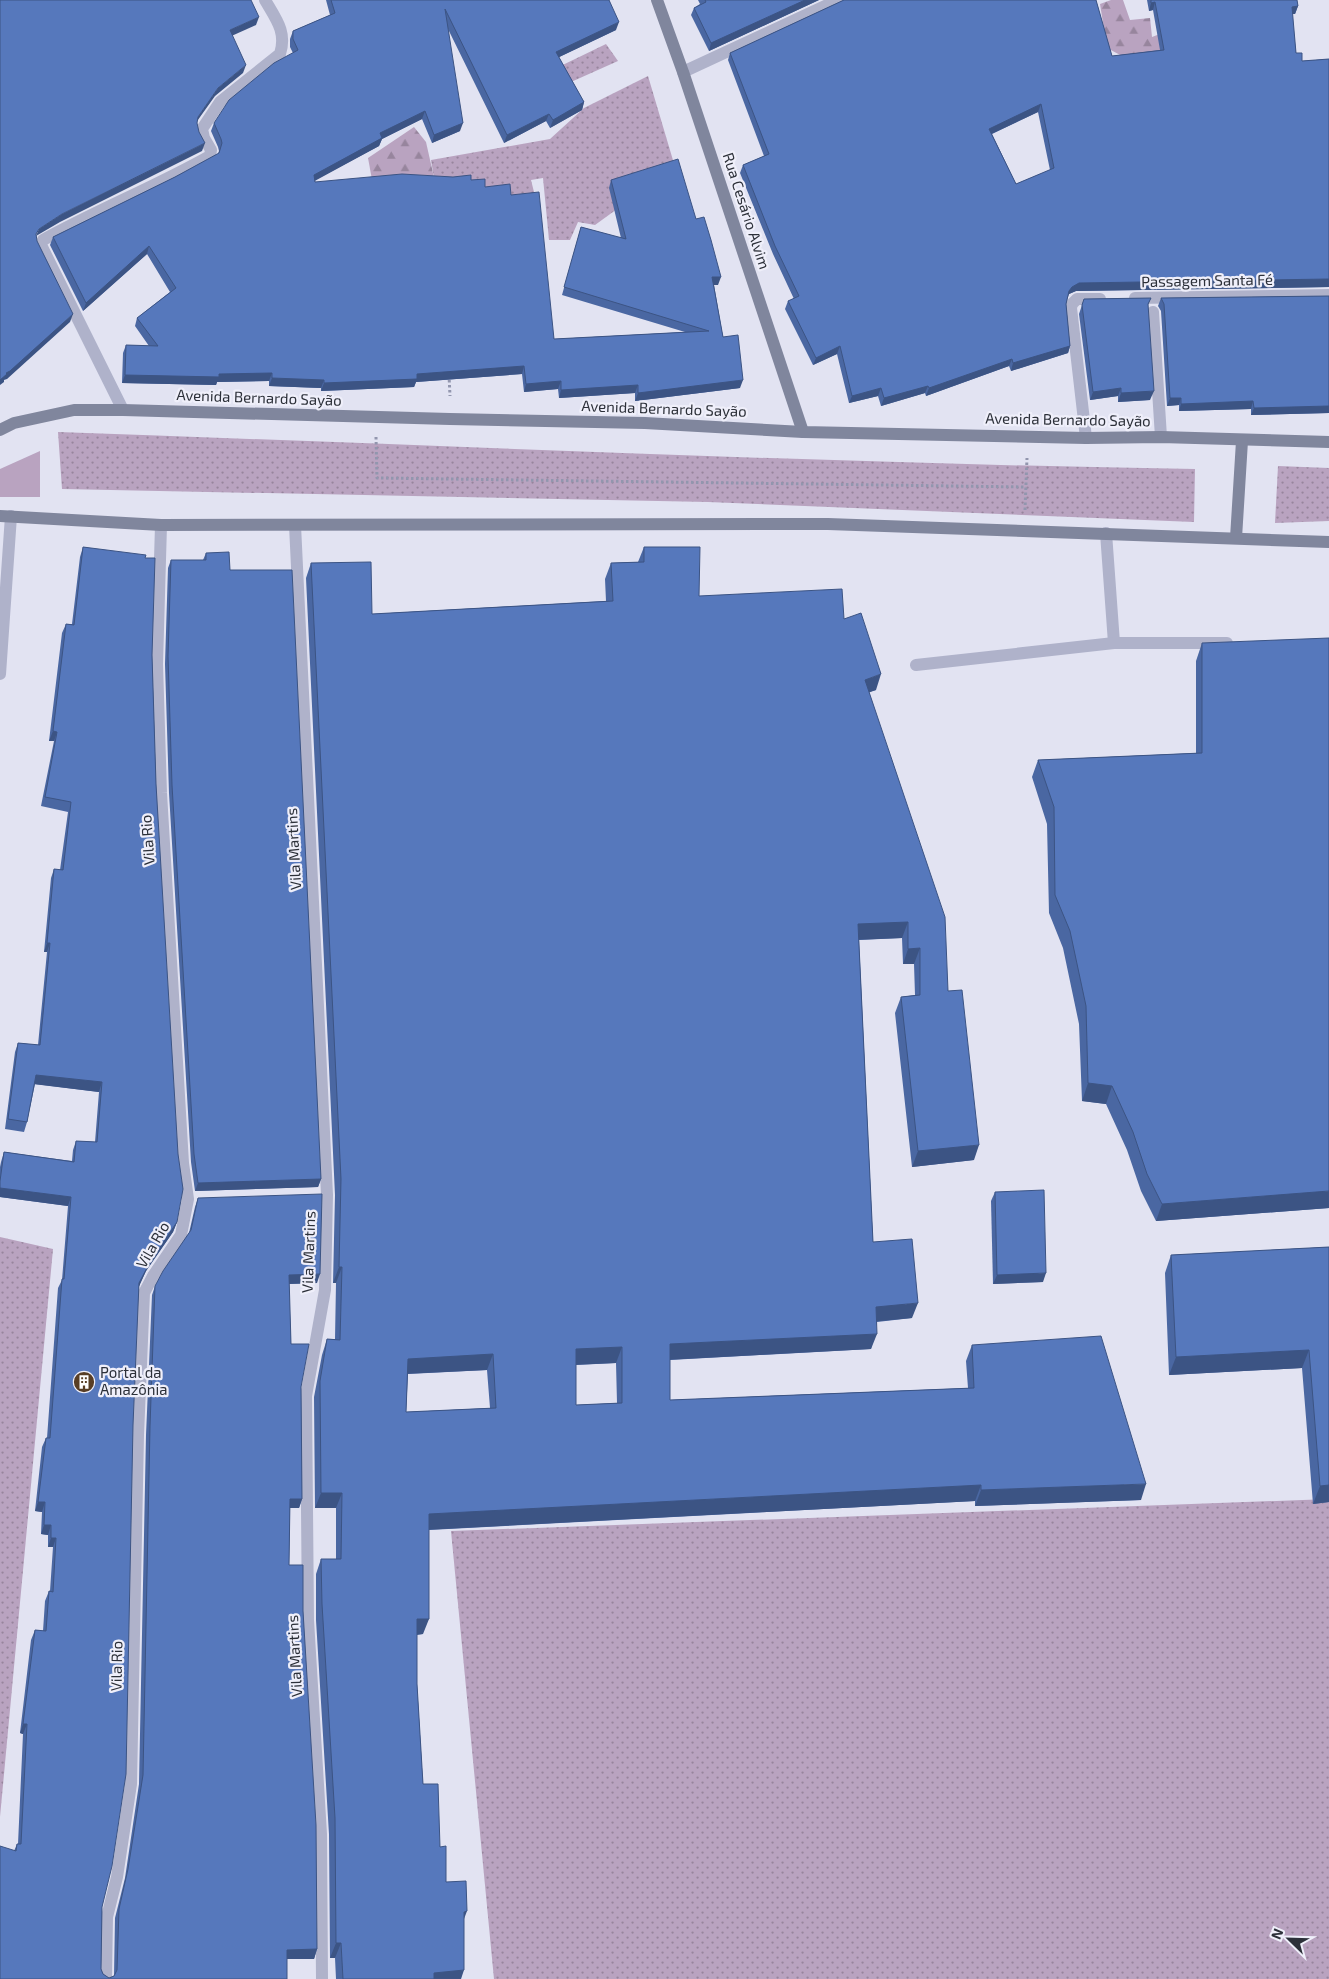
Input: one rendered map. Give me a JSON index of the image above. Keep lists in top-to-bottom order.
{
  "streets": {
    "street": [
      "Rua Cesário Alvim",
      "Passagem Santa Fé",
      "Avenida Bernardo Sayão",
      "Vila Rio",
      "Vila Martins"
    ]
  },
  "crossings": [
    ["Rua Cesário Alvim", "Avenida Bernardo Sayão"],
    ["Passagem Santa Fé", "Avenida Bernardo Sayão"]
  ],
  "places": {
    "building": ["Portal da Amazônia"]
  },
  "north": "top left"
}
